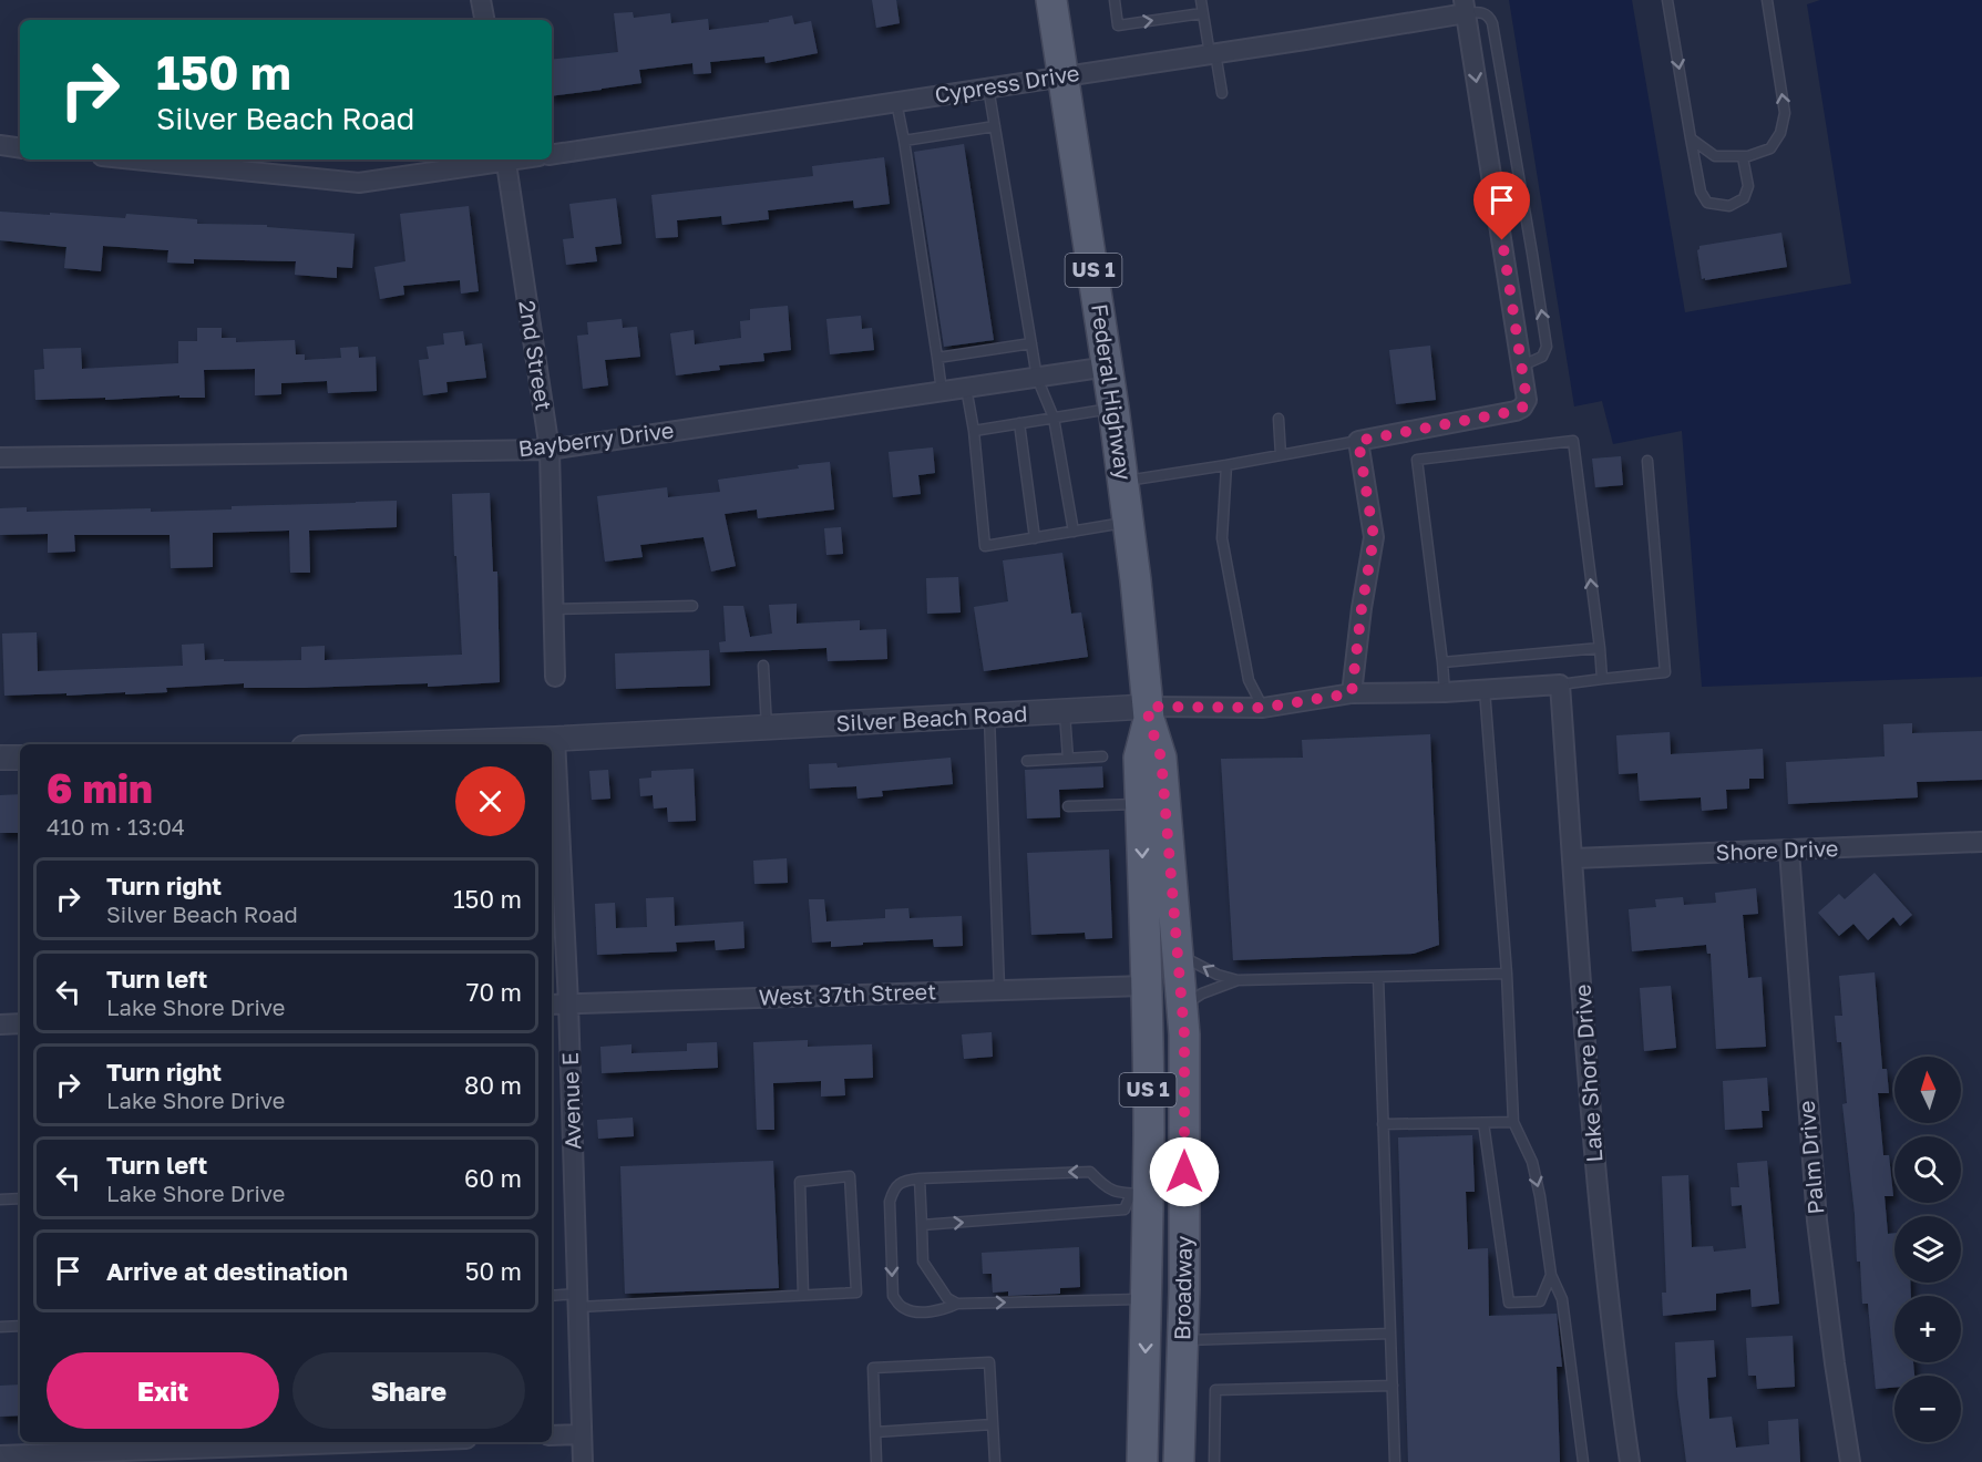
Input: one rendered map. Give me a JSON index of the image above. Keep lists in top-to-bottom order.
{
  "streets": {
    "main road": ["US 1", "Federal Highway", "Broadway"],
    "street": [
      "Cypress Drive",
      "2nd Street",
      "Bayberry Drive",
      "Silver Beach Road",
      "Shore Drive",
      "West 37th Street",
      "Lake Shore Drive",
      "Avenue E",
      "Palm Drive"
    ]
  },
  "crossings": [
    ["Cypress Drive", "Federal Highway"],
    ["2nd Street", "Bayberry Drive"],
    ["Federal Highway", "Bayberry Drive"],
    ["Federal Highway", "Silver Beach Road"],
    ["Federal Highway", "Broadway"],
    ["Silver Beach Road", "Lake Shore Drive"],
    ["Silver Beach Road", "Avenue E"],
    ["Silver Beach Road", "Broadway"],
    ["Shore Drive", "Lake Shore Drive"],
    ["Shore Drive", "Palm Drive"],
    ["West 37th Street", "Avenue E"],
    ["West 37th Street", "Broadway"]
  ],
  "north": "top",
  "page": {
    "turn": ["150 m", "Silver Beach Road"],
    "heading": ["6 min", "410 m · 13:04"],
    "list": [
      {
        "name": "Turn right",
        "note": "Silver Beach Road",
        "value": "150 m"
      },
      {
        "name": "Turn left",
        "note": "Lake Shore Drive",
        "value": "70 m"
      },
      {
        "name": "Turn right",
        "note": "Lake Shore Drive",
        "value": "80 m"
      },
      {
        "name": "Turn left",
        "note": "Lake Shore Drive",
        "value": "60 m"
      },
      {
        "name": "Arrive at destination",
        "value": "50 m"
      }
    ],
    "map_buttons": ["+", "−"],
    "buttons": ["Exit", "Share"]
  }
}
